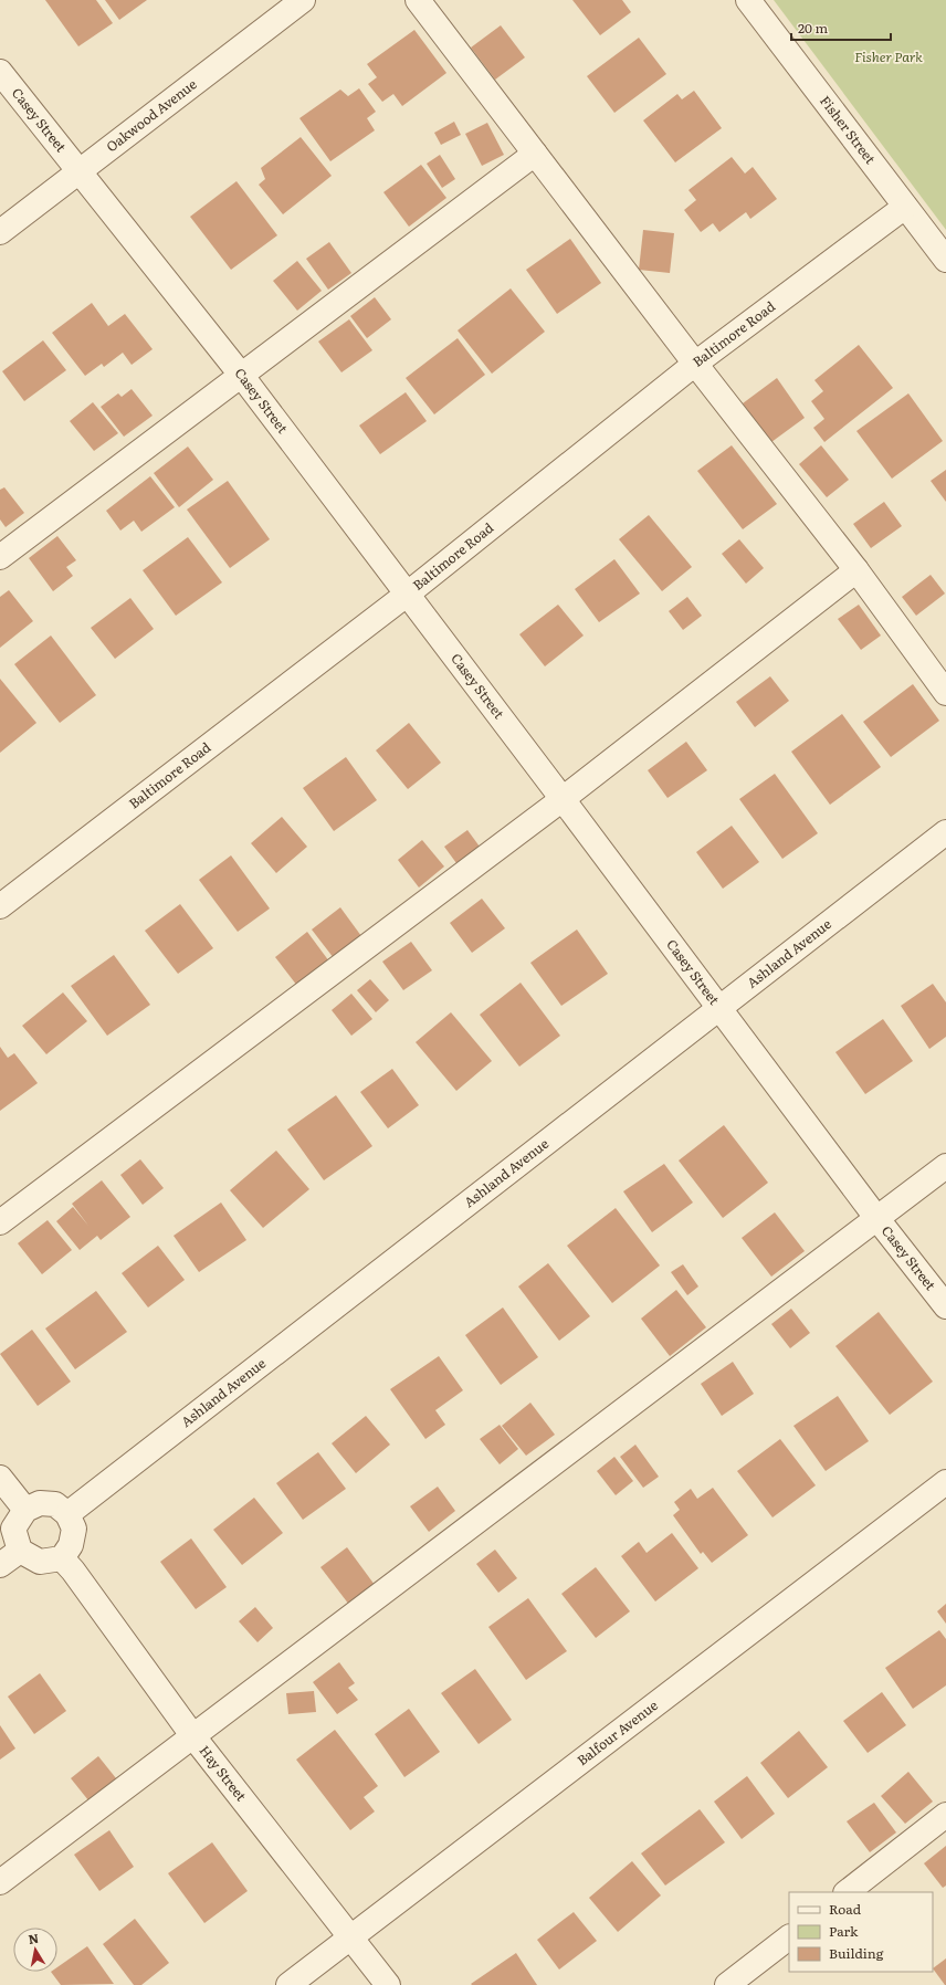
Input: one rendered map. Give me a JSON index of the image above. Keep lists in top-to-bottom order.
{
  "streets": {
    "street": [
      "Oakwood Avenue",
      "Casey Street",
      "Fisher Street",
      "Baltimore Road",
      "Ashland Avenue",
      "Balfour Avenue",
      "Hay Street"
    ]
  },
  "crossings": [
    ["Oakwood Avenue", "Casey Street"],
    ["Casey Street", "Baltimore Road"],
    ["Casey Street", "Ashland Avenue"],
    ["Fisher Street", "Baltimore Road"],
    ["Ashland Avenue", "Hay Street"],
    ["Balfour Avenue", "Hay Street"]
  ],
  "parks": ["Fisher Park"],
  "legend": ["Road", "Park", "Building"],
  "scale_bar": "20 m",
  "north": "top"
}
